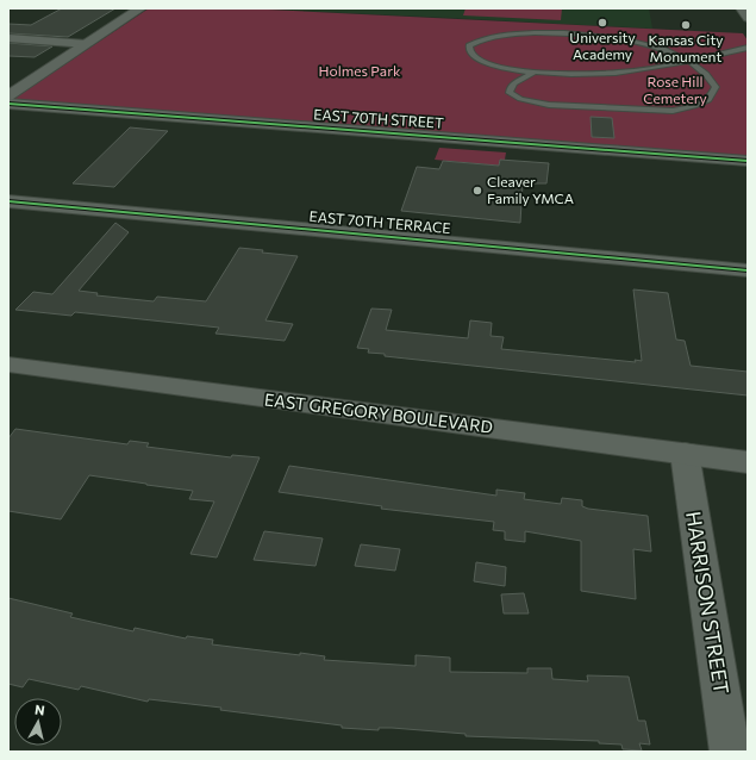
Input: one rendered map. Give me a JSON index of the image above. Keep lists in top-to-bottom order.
{
  "streets": {
    "street": [
      "EAST 70TH STREET",
      "EAST 70TH TERRACE",
      "EAST GREGORY BOULEVARD",
      "HARRISON STREET"
    ]
  },
  "crossings": [
    ["EAST GREGORY BOULEVARD", "HARRISON STREET"]
  ],
  "parks": ["Holmes Park", "Rose Hill Cemetery"],
  "places": ["University Academy", "Kansas City Monument", "Cleaver Family YMCA"],
  "north": "top"
}
